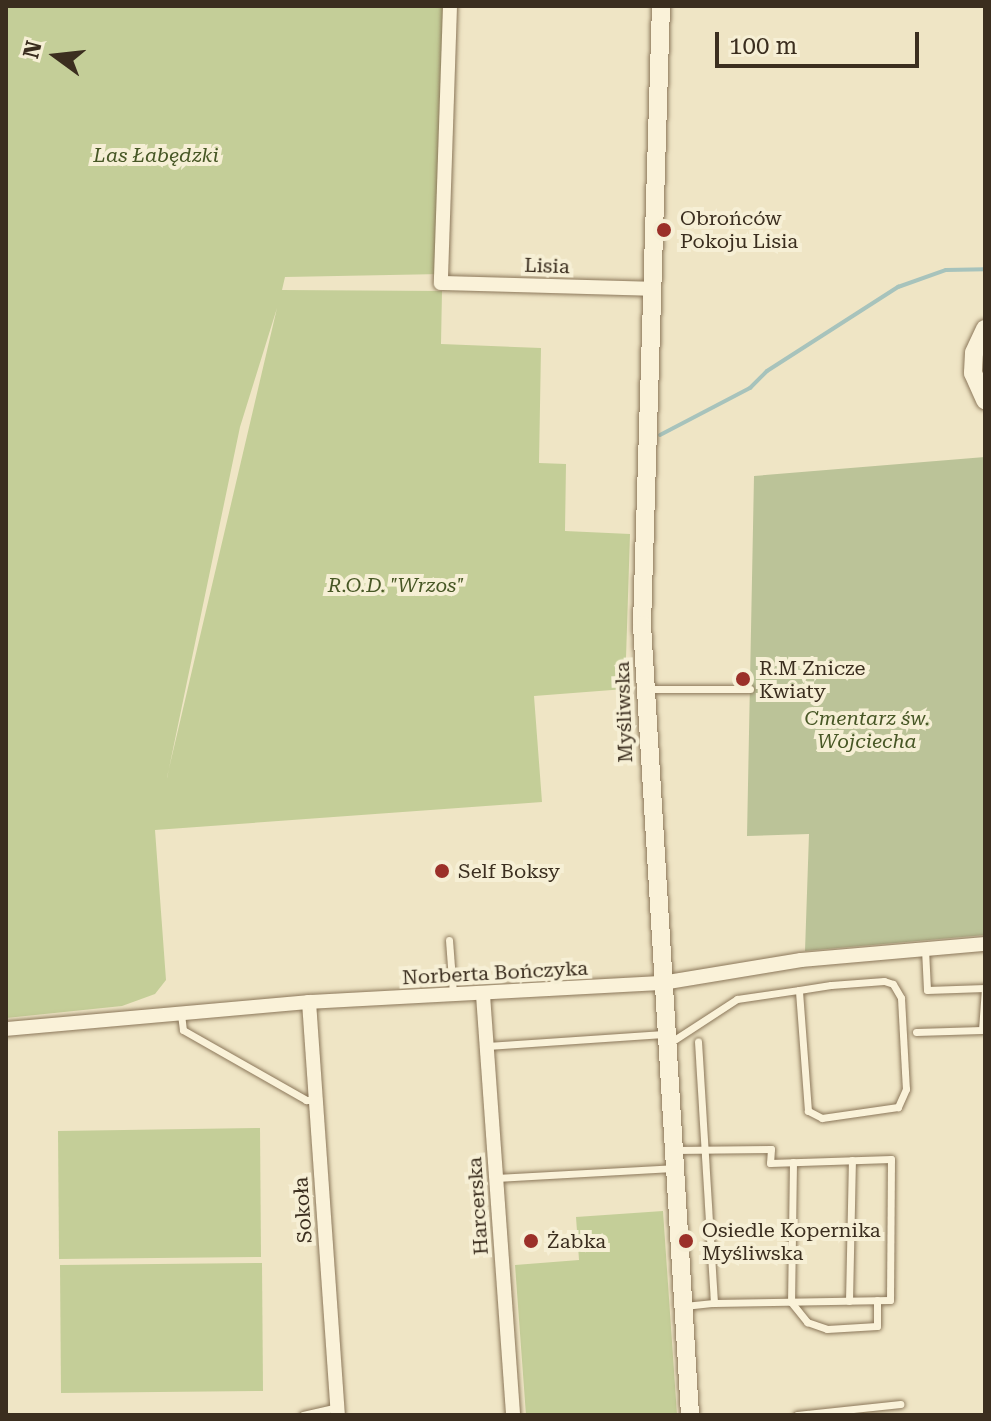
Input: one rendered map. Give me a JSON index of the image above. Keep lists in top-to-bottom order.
{
  "streets": {
    "street": [
      "Lisia",
      "Myśliwska",
      "Norberta Bończyka",
      "Harcerska",
      "Sokoła"
    ]
  },
  "crossings": [
    ["Lisia", "Myśliwska"],
    ["Myśliwska", "Norberta Bończyka"],
    ["Norberta Bończyka", "Harcerska"],
    ["Norberta Bończyka", "Sokoła"]
  ],
  "parks": ["Las Łabędzki", "R.O.D. \"Wrzos\"", "Cmentarz św. Wojciecha"],
  "places": [
    "Obrońców Pokoju Lisia",
    "R.M Znicze Kwiaty",
    "Self Boksy",
    "Żabka",
    "Osiedle Kopernika Myśliwska"
  ],
  "scale_bar": "100 m",
  "north": "left"
}
